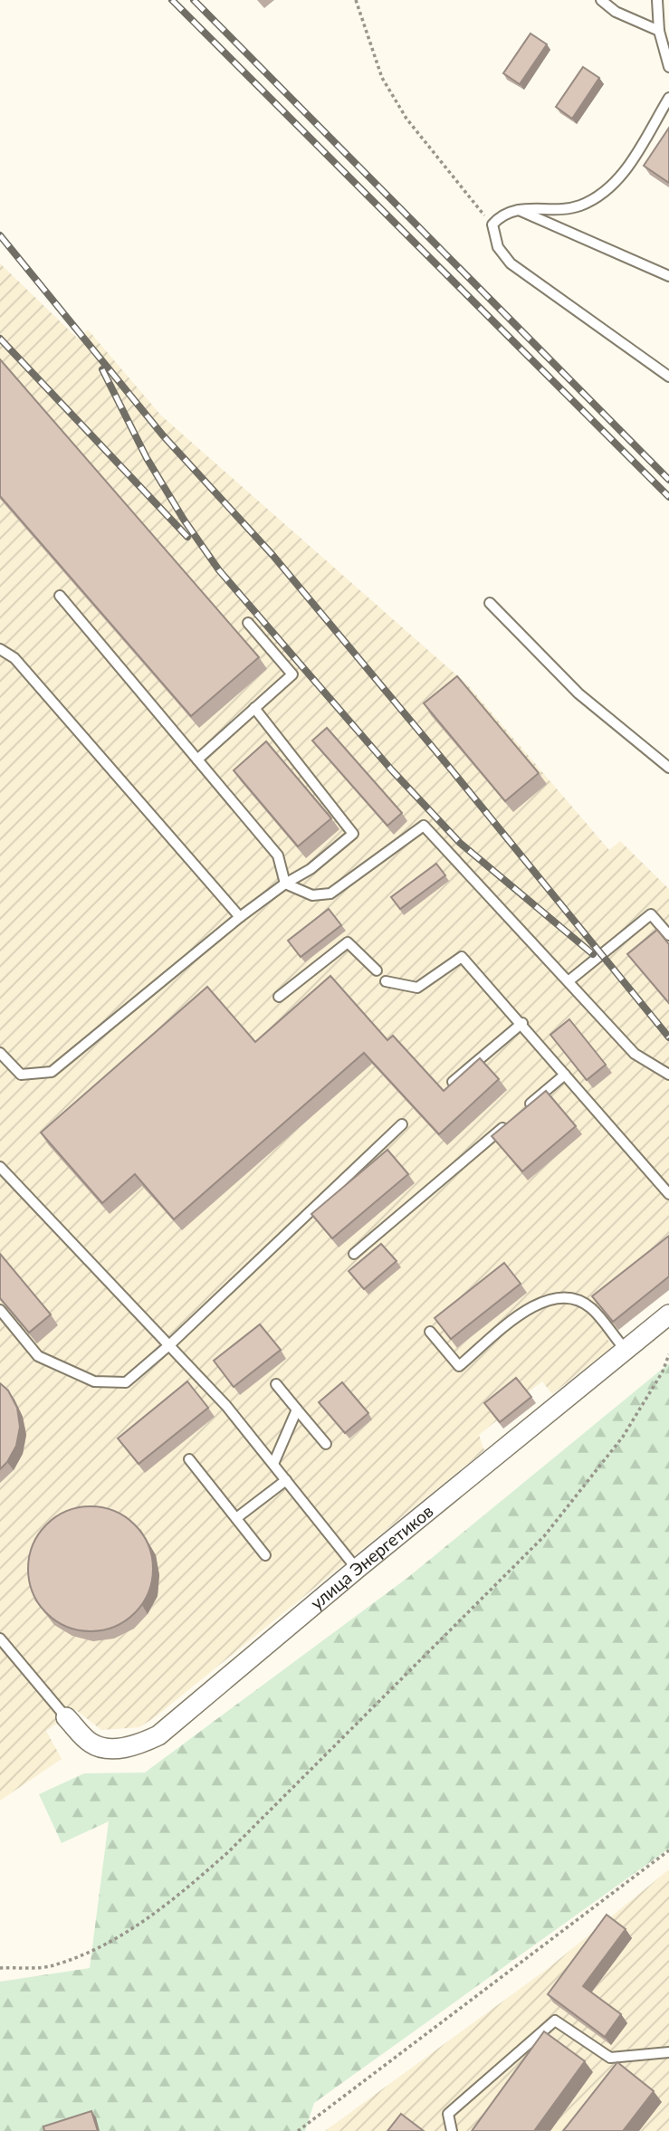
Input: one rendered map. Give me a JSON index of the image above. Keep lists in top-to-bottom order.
{
  "streets": {
    "street": ["улица Энергетиков"]
  }
}
